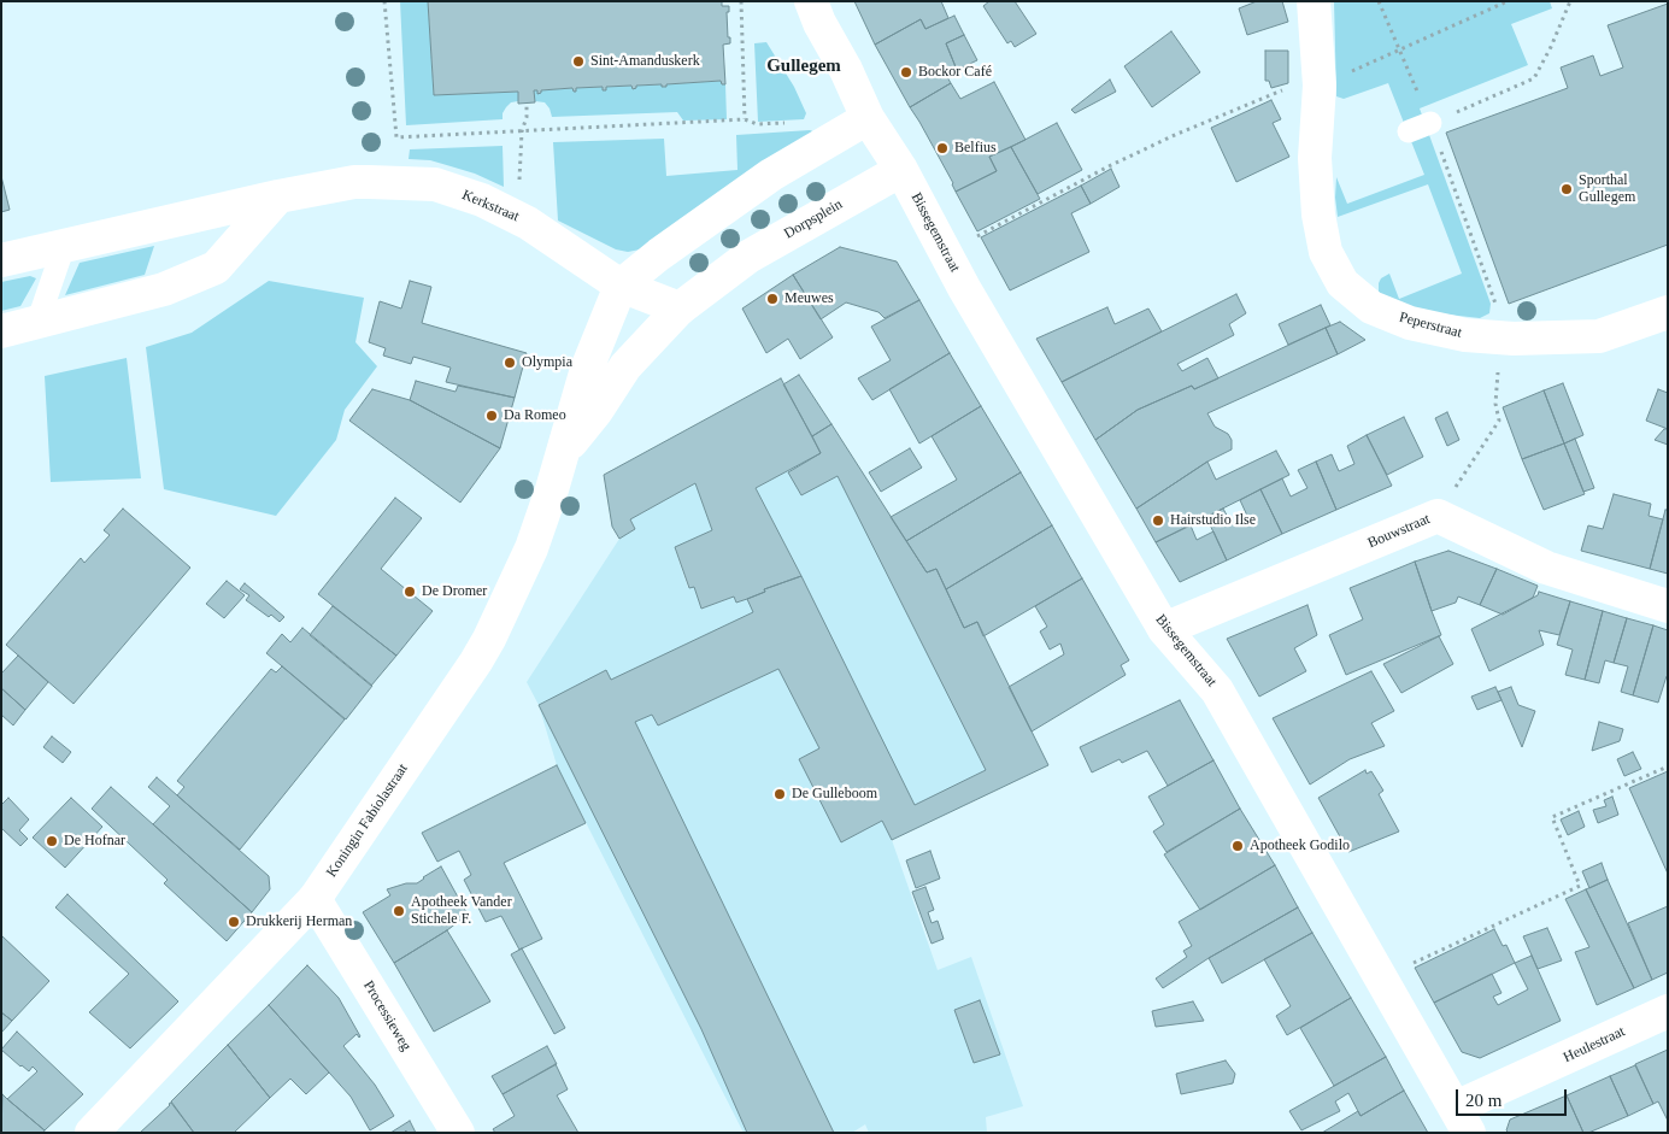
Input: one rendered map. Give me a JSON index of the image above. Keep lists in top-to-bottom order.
{
  "streets": {
    "street": [
      "Kerkstraat",
      "Dorpsplein",
      "Bissegemstraat",
      "Peperstraat",
      "Bouwstraat",
      "Koningin Fabiolastraat",
      "Processieweg",
      "Heulestraat"
    ]
  },
  "crossings": [
    ["Kerkstraat", "Dorpsplein"],
    ["Kerkstraat", "Koningin Fabiolastraat"],
    ["Dorpsplein", "Bissegemstraat"],
    ["Dorpsplein", "Koningin Fabiolastraat"],
    ["Bissegemstraat", "Bouwstraat"],
    ["Bissegemstraat", "Heulestraat"],
    ["Koningin Fabiolastraat", "Processieweg"]
  ],
  "districts": ["Gullegem"],
  "places": [
    "Sint-Amanduskerk",
    "Bockor Café",
    "Belfius",
    "Sporthal Gullegem",
    "Meuwes",
    "Olympia",
    "Da Romeo",
    "Hairstudio Ilse",
    "De Dromer",
    "De Gulleboom",
    "De Hofnar",
    "Apotheek Godilo",
    "Apotheek Vander Stichele F.",
    "Drukkerij Herman"
  ],
  "scale_bar": "20 m"
}
